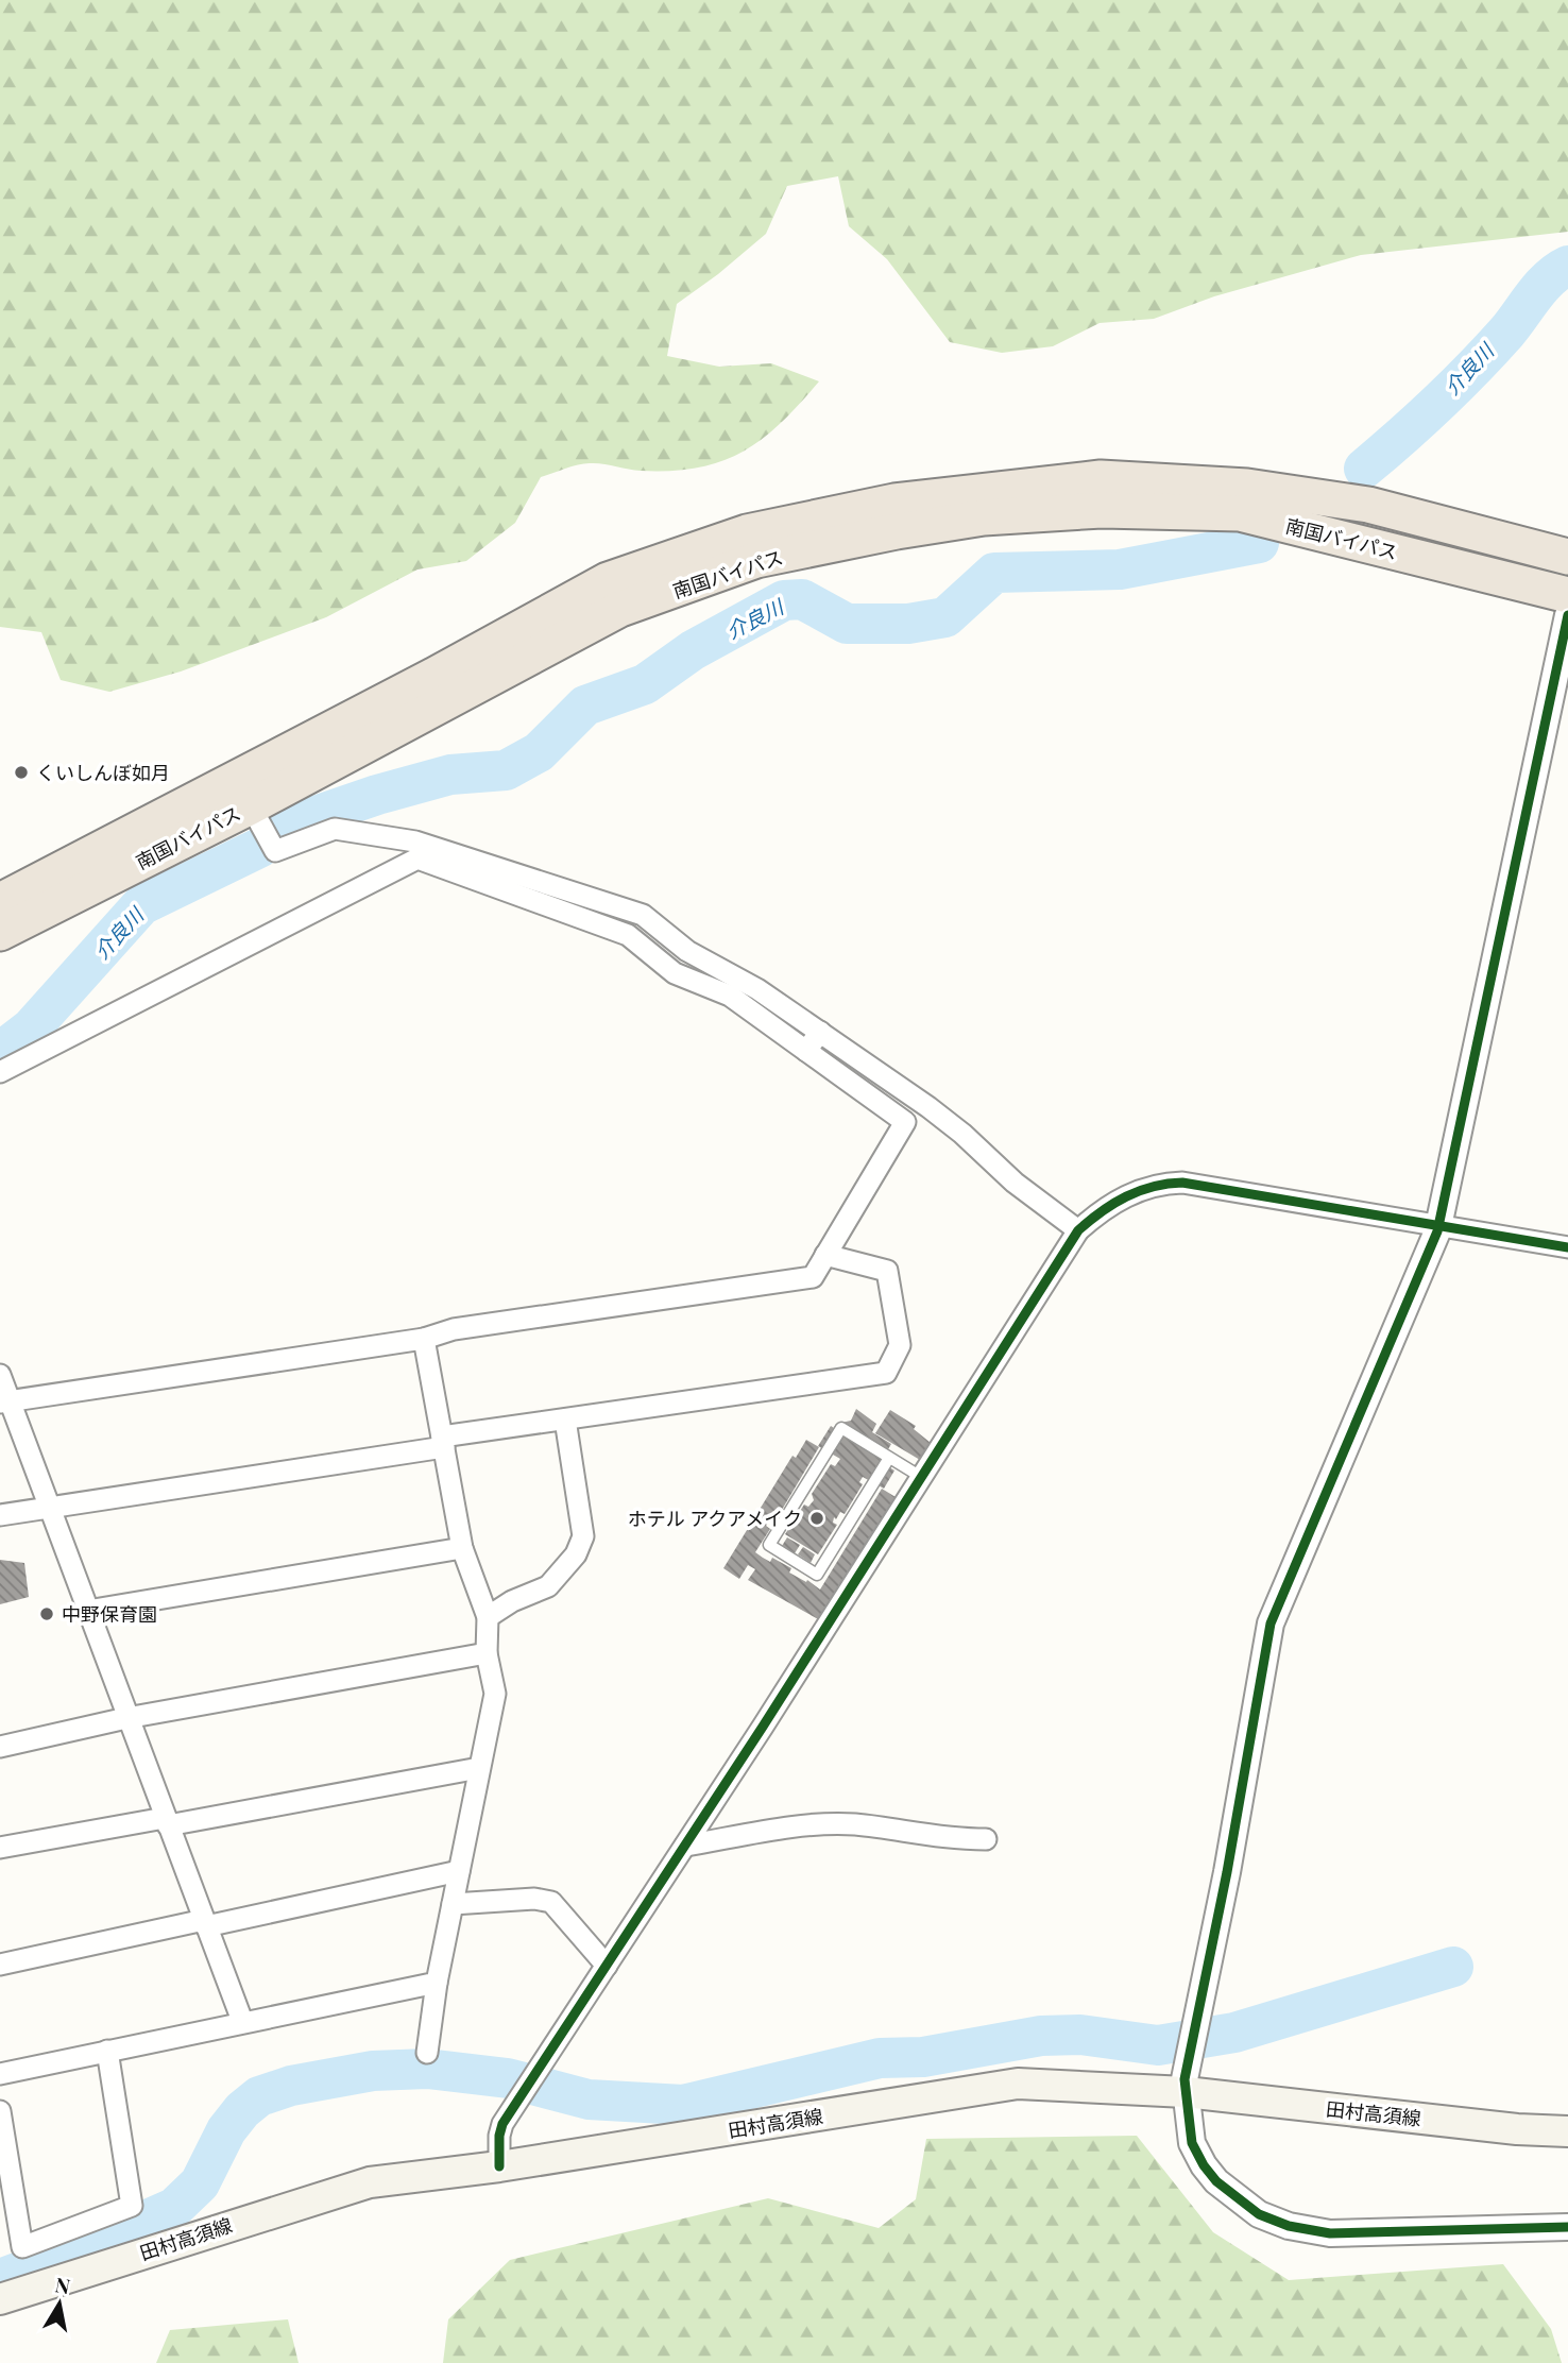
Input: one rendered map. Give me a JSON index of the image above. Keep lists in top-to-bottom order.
{
  "streets": {
    "highway": ["南国バイパス"],
    "main road": ["田村高須線"]
  },
  "water": ["介良川"],
  "places": ["くいしんぼ如月", "ホテル アクアメイク", "中野保育園"],
  "north": "top"
}
